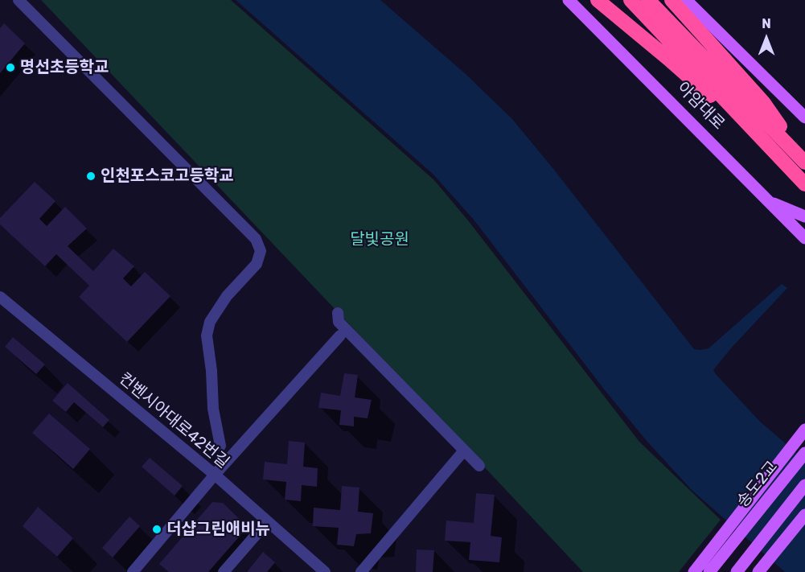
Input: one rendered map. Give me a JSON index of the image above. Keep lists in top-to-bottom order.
{
  "streets": {
    "highway": ["아암대로"],
    "main road": ["송도2교"],
    "street": ["컨벤시아대로42번길"]
  },
  "parks": ["달빛공원"],
  "places": ["명선초등학교", "인천포스코고등학교", "더샵그린애비뉴"],
  "north": "top"
}
